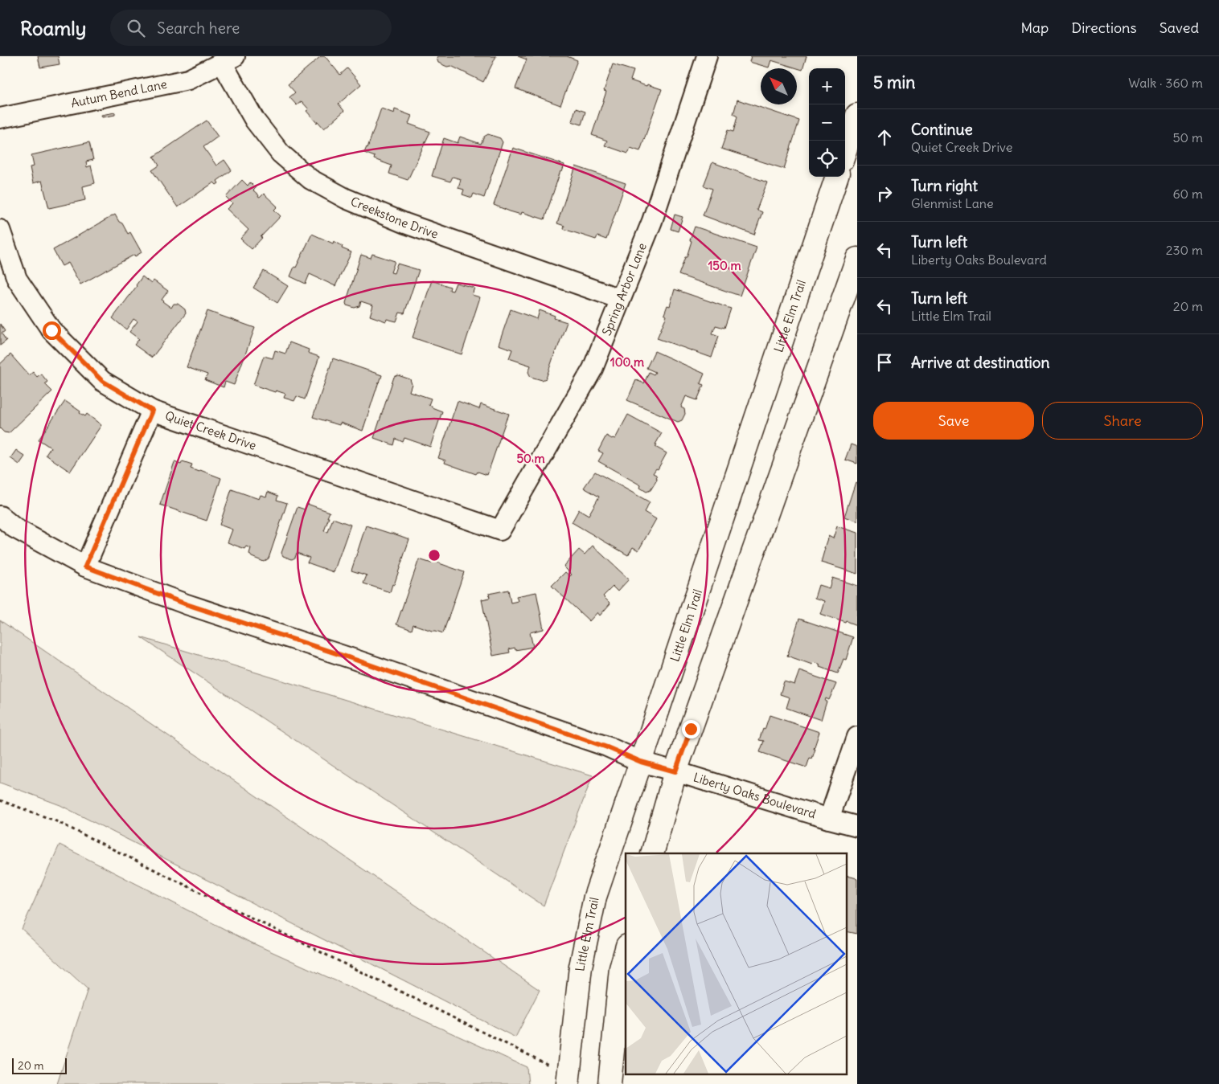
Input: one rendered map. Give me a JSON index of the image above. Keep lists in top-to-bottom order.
{
  "streets": {
    "street": [
      "Autum Bend Lane",
      "Creekstone Drive",
      "Spring Arbor Lane",
      "Little Elm Trail",
      "Quiet Creek Drive",
      "Liberty Oaks Boulevard"
    ]
  },
  "crossings": [
    ["Autum Bend Lane", "Creekstone Drive"],
    ["Creekstone Drive", "Spring Arbor Lane"],
    ["Spring Arbor Lane", "Quiet Creek Drive"],
    ["Little Elm Trail", "Liberty Oaks Boulevard"]
  ],
  "scale_bar": "20 m",
  "north": "top left",
  "page": {
    "header": "Roamly",
    "search": "Search here",
    "nav": ["Map", "Directions", "Saved"],
    "heading": ["5 min", "Walk · 360 m"],
    "map_buttons": ["+", "−"],
    "list": [
      ["Continue", "Quiet Creek Drive", "50 m"],
      ["Turn right", "Glenmist Lane", "60 m"],
      ["Turn left", "Liberty Oaks Boulevard", "230 m"],
      ["Turn left", "Little Elm Trail", "20 m"],
      "Arrive at destination"
    ],
    "buttons": ["Save", "Share"],
    "scale": "20 m"
  },
  "rings": ["150 m", "100 m", "50 m"]
}
